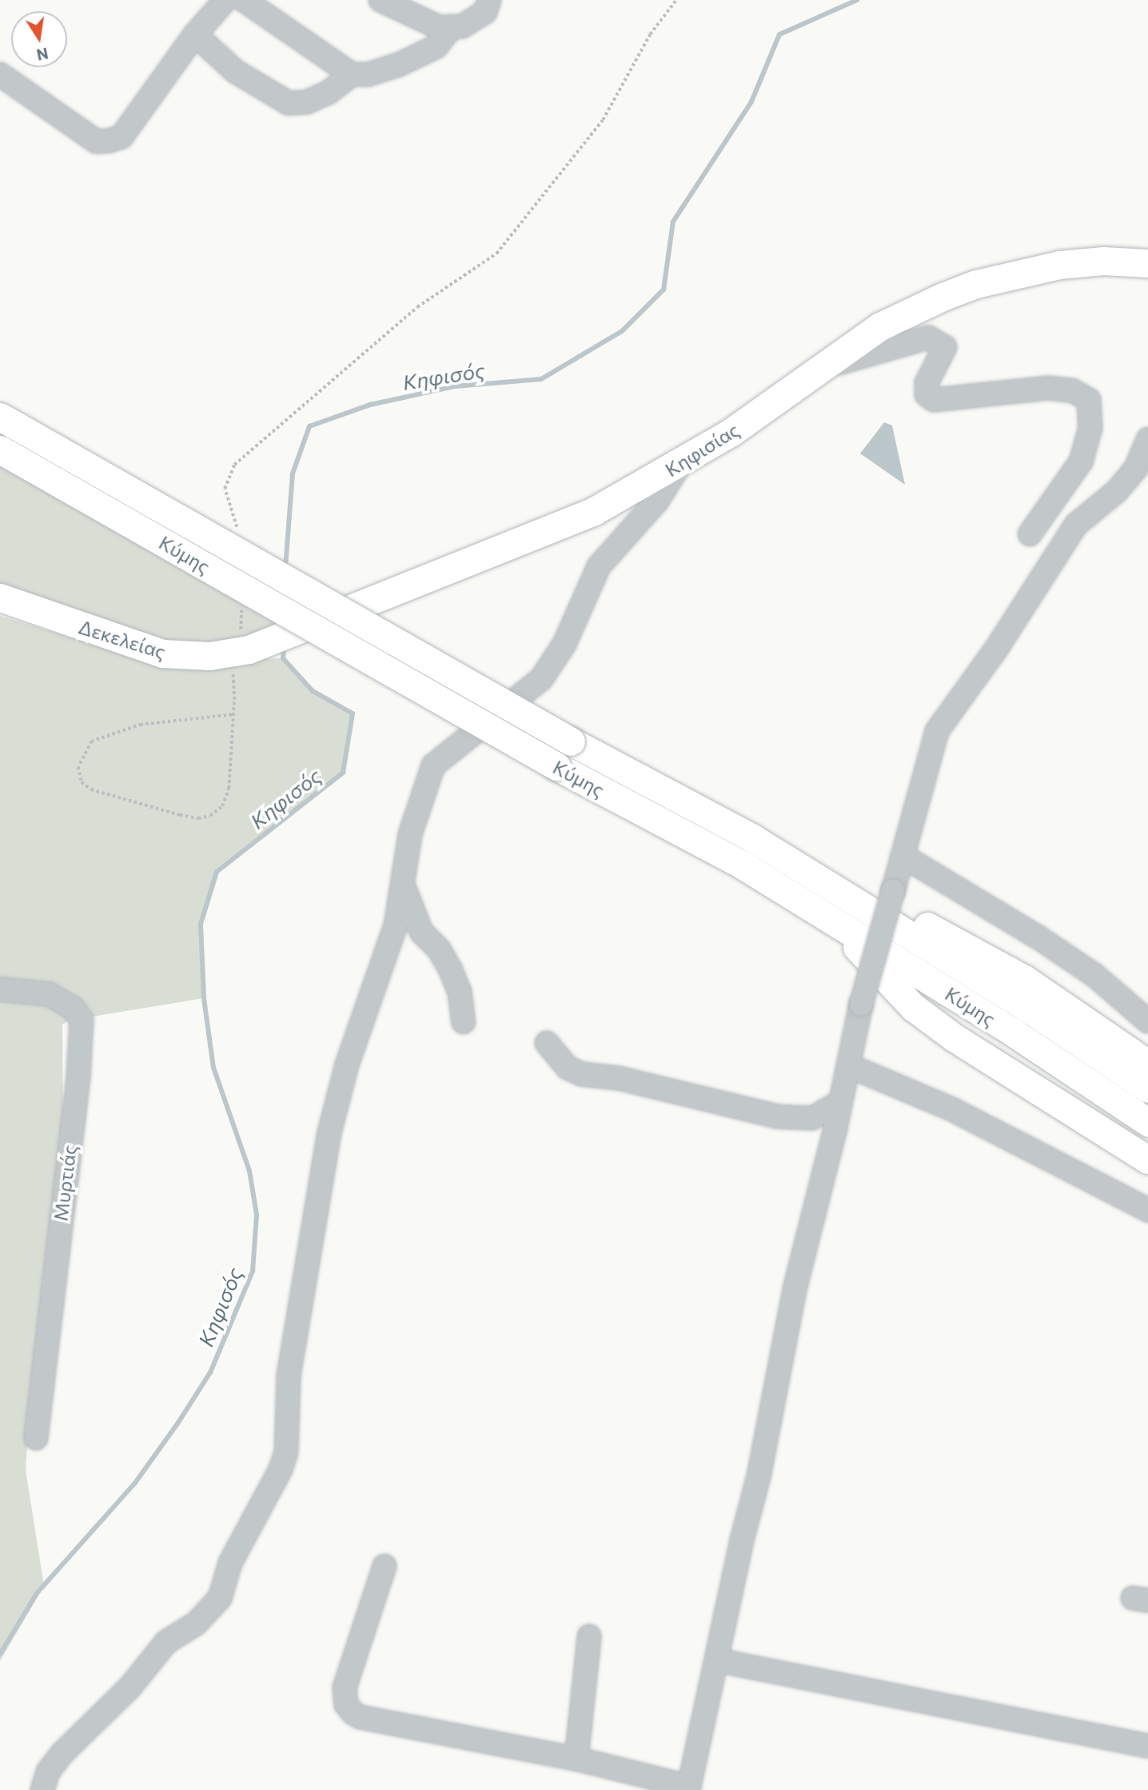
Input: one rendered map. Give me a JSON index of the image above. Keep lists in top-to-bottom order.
{
  "streets": {
    "main road": ["Κηφισίας", "Κύμης", "Δεκελείας"],
    "street": ["Μυρτιάς"]
  },
  "crossings": [
    ["Κηφισίας", "Δεκελείας"]
  ],
  "water": ["Κηφισός"],
  "north": "bottom"
}
